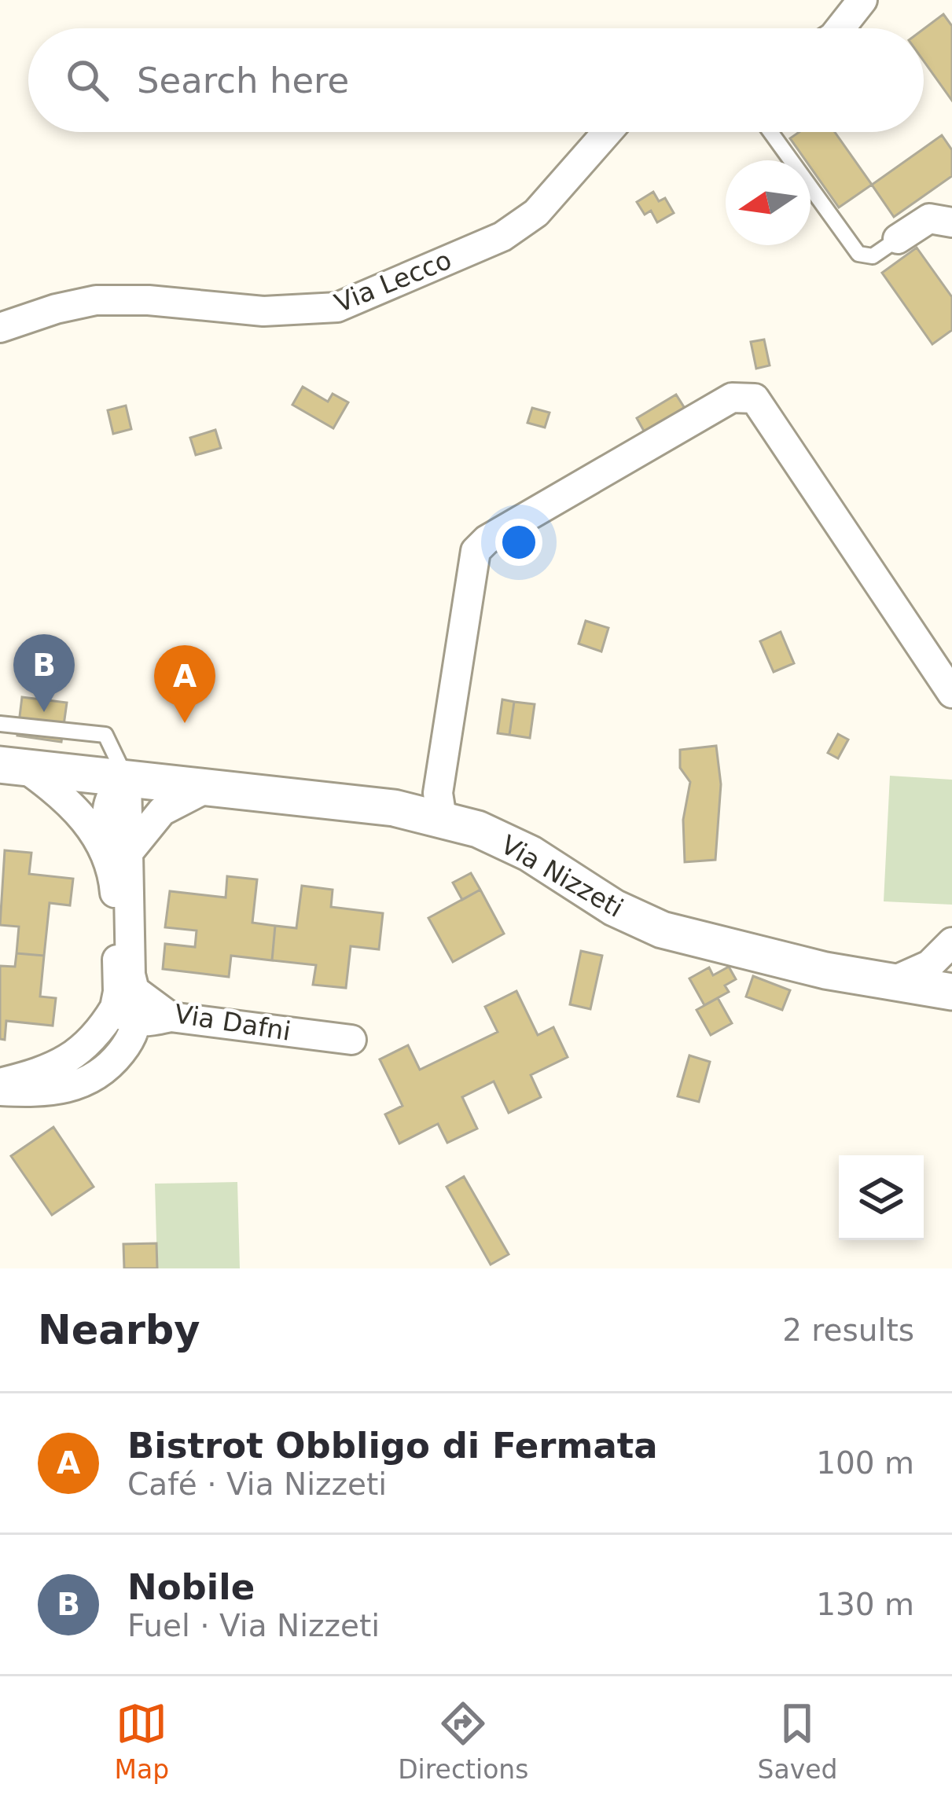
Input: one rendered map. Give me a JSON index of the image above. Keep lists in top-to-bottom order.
{
  "streets": {
    "street": ["Via Lecco", "Via Nizzeti", "Via Dafni"]
  },
  "north": "left",
  "page": {
    "search": "Search here",
    "pins": ["B", "A"],
    "heading": ["Nearby", "2 results"],
    "list": [
      {
        "mark": "A",
        "name": "Bistrot Obbligo di Fermata",
        "note": "Café · Via Nizzeti",
        "value": "100 m"
      },
      {
        "mark": "B",
        "name": "Nobile",
        "note": "Fuel · Via Nizzeti",
        "value": "130 m"
      }
    ],
    "nav": ["Map", "Directions", "Saved"]
  }
}
